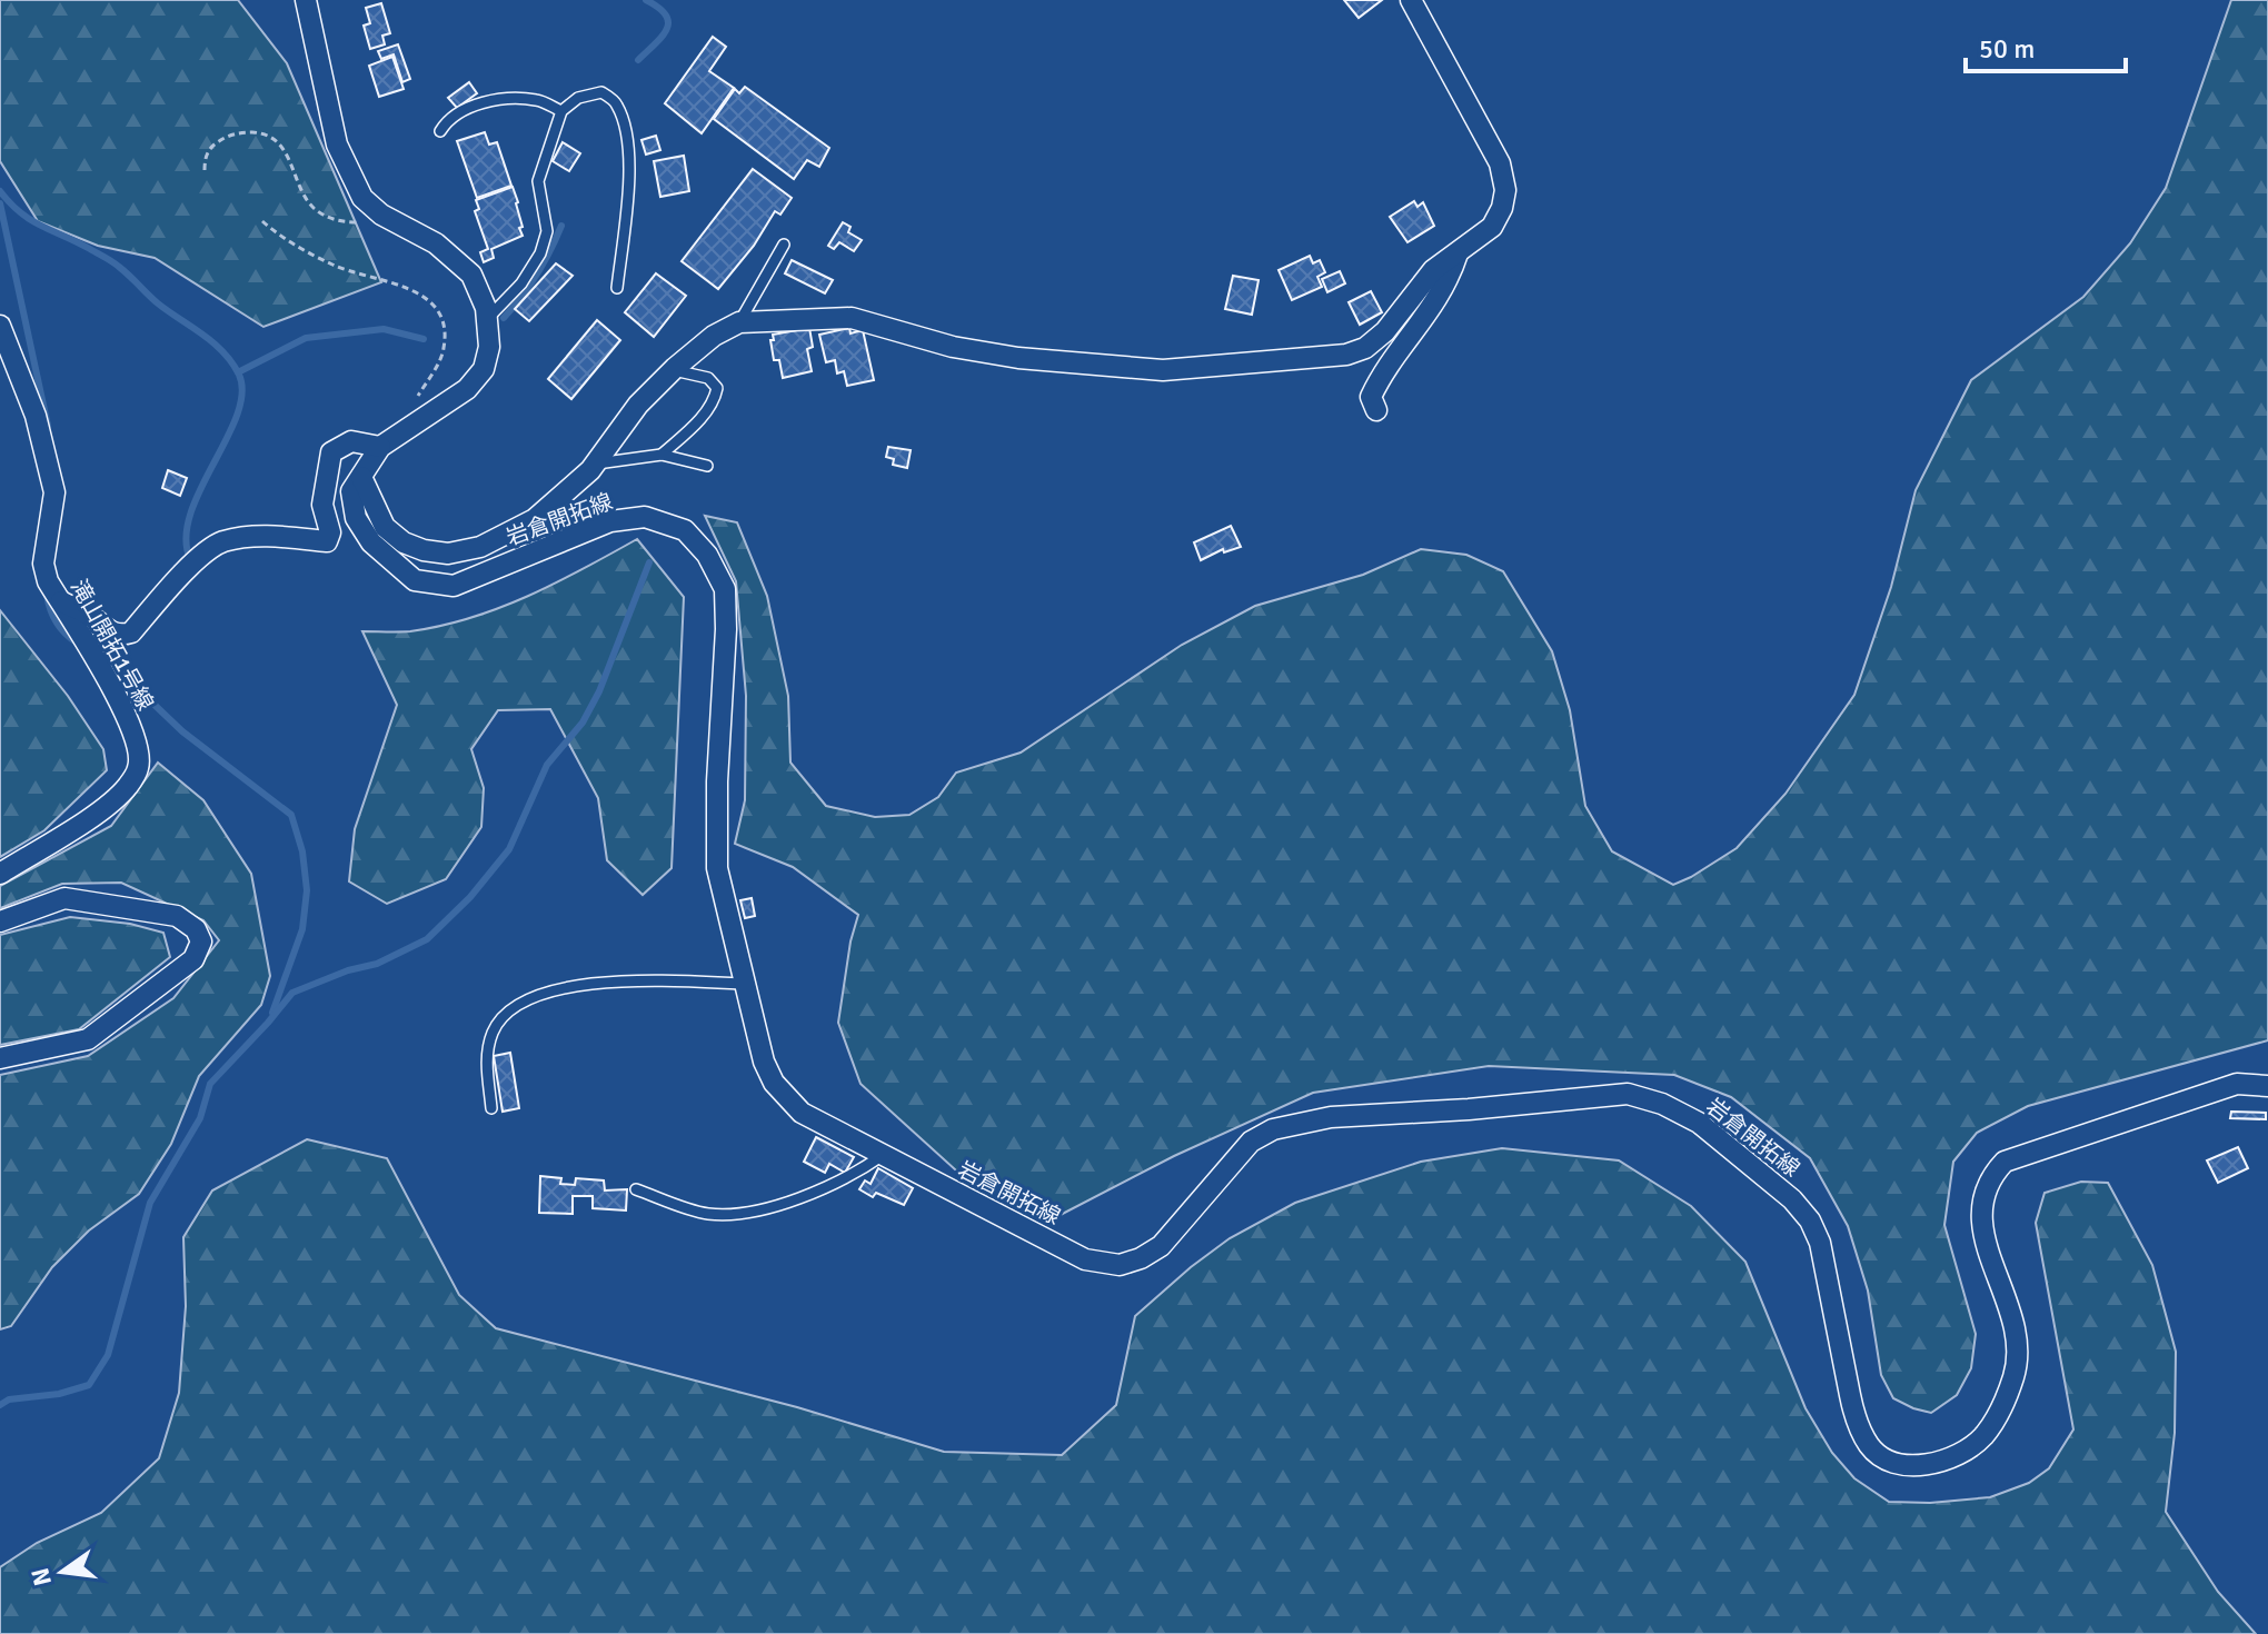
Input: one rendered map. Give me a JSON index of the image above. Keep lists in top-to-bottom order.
{
  "streets": {
    "street": ["岩倉開拓線", "滝山開拓1号線"]
  },
  "scale_bar": "50 m",
  "north": "left"
}
